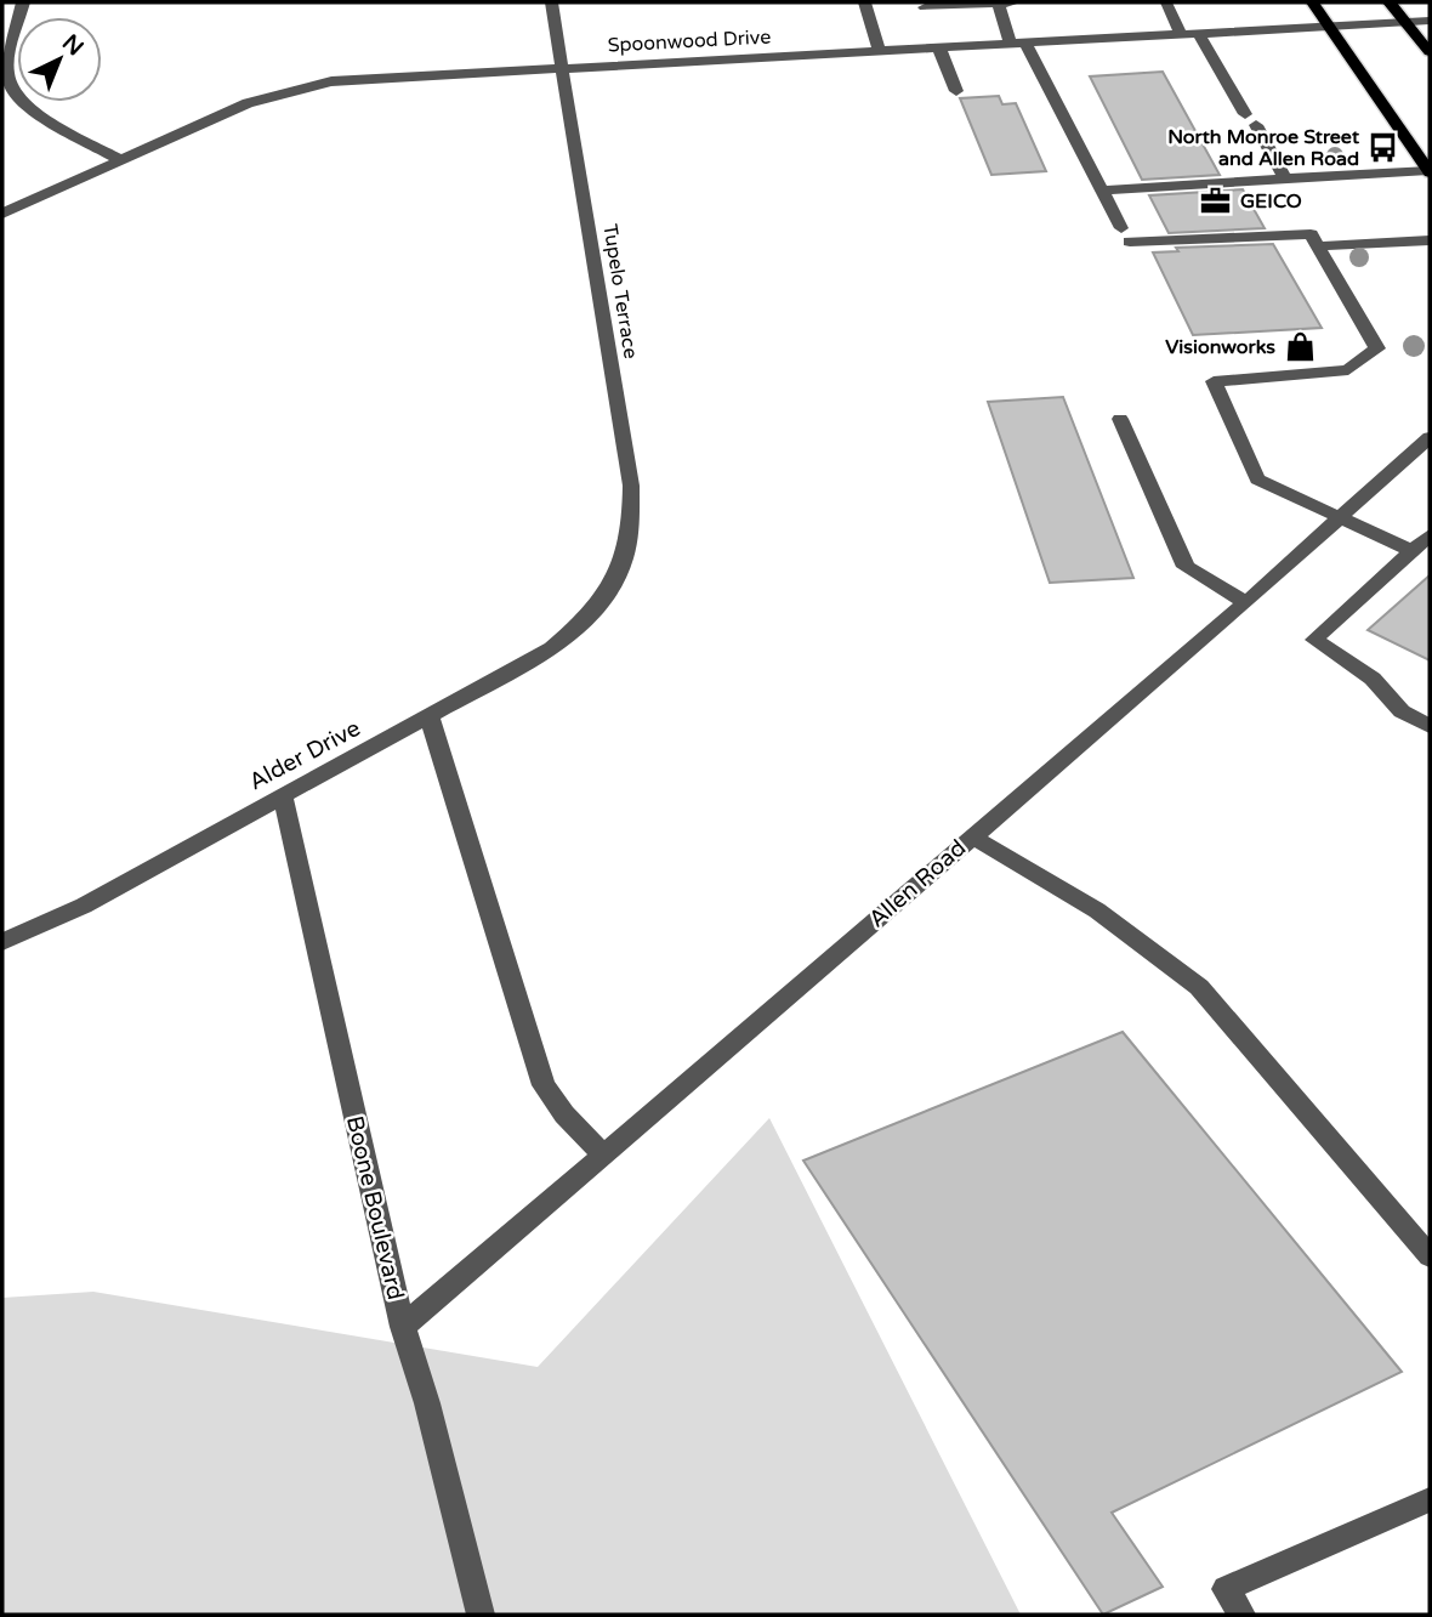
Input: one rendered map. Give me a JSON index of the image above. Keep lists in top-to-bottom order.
{
  "streets": {
    "street": [
      "Spoonwood Drive",
      "Tupelo Terrace",
      "Alder Drive",
      "Allen Road",
      "Boone Boulevard"
    ]
  },
  "crossings": [
    ["Spoonwood Drive", "Tupelo Terrace"],
    ["Tupelo Terrace", "Alder Drive"],
    ["Alder Drive", "Boone Boulevard"],
    ["Allen Road", "Boone Boulevard"]
  ],
  "places": {
    "bus stop": ["North Monroe Street and Allen Road"],
    "office": ["GEICO"],
    "shop": ["Visionworks"]
  },
  "north": "top right"
}
